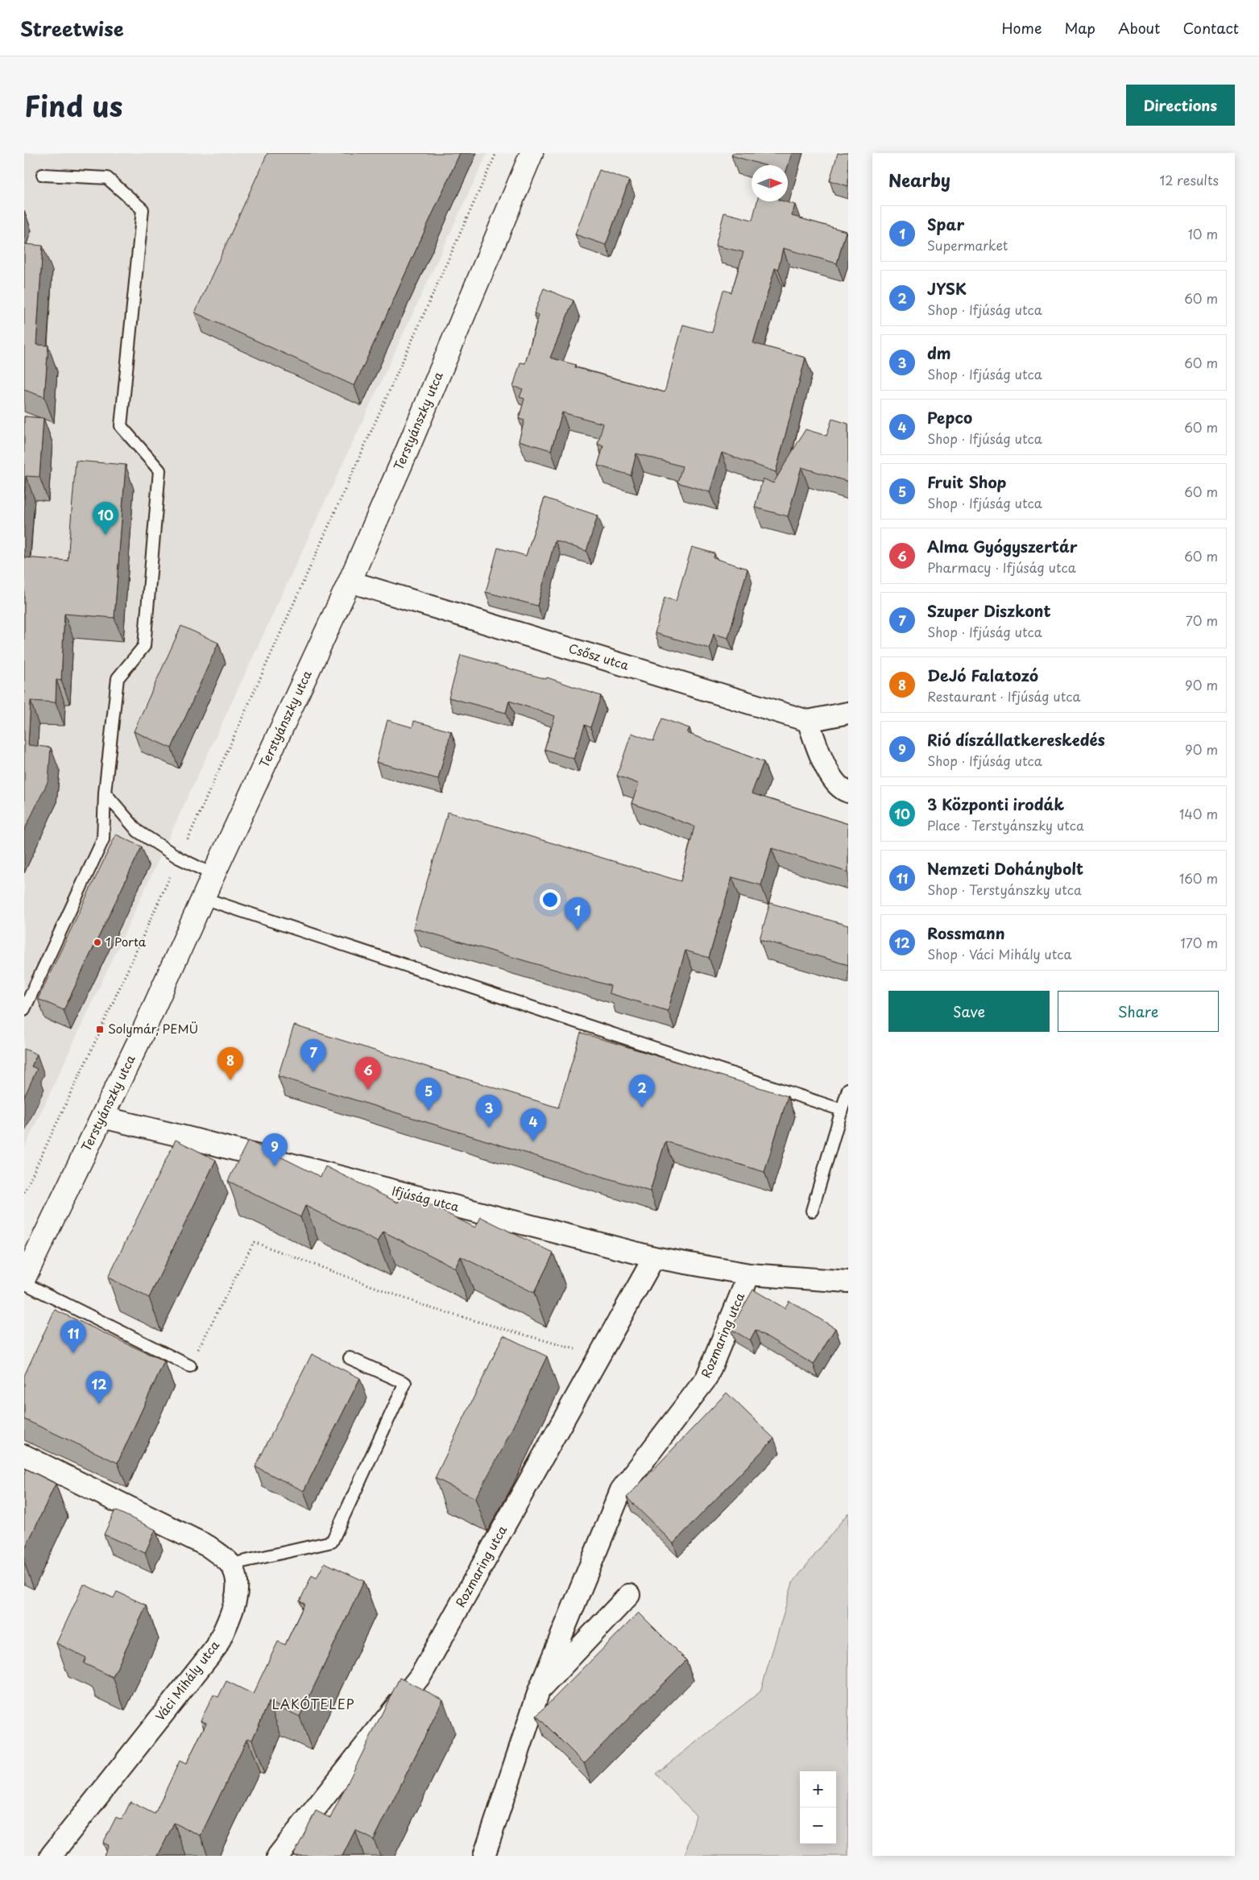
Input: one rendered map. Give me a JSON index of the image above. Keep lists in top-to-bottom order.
{
  "streets": {
    "main road": ["Terstyánszky utca"],
    "street": [
      "Csősz utca",
      "Ifjúság utca",
      "Rozmaring utca",
      "Váci Mihály utca"
    ]
  },
  "crossings": [
    ["Terstyánszky utca", "Csősz utca"],
    ["Terstyánszky utca", "Ifjúság utca"],
    ["Ifjúság utca", "Rozmaring utca"]
  ],
  "districts": ["LAKÓTELEP"],
  "places": {
    "other": ["1 Porta"],
    "transit": ["Solymár, PEMÜ"]
  },
  "north": "right",
  "page": {
    "header": "Streetwise",
    "nav": [
      "Home",
      "Map",
      "About",
      "Contact"
    ],
    "title": "Find us",
    "buttons": [
      "Directions",
      ["Save", "Share"]
    ],
    "heading": ["Nearby", "12 results"],
    "list": [
      {
        "mark": "1",
        "name": "Spar",
        "note": "Supermarket",
        "value": "10 m"
      },
      {
        "mark": "2",
        "name": "JYSK",
        "note": "Shop · Ifjúság utca",
        "value": "60 m"
      },
      {
        "mark": "3",
        "name": "dm",
        "note": "Shop · Ifjúság utca",
        "value": "60 m"
      },
      {
        "mark": "4",
        "name": "Pepco",
        "note": "Shop · Ifjúság utca",
        "value": "60 m"
      },
      {
        "mark": "5",
        "name": "Fruit Shop",
        "note": "Shop · Ifjúság utca",
        "value": "60 m"
      },
      {
        "mark": "6",
        "name": "Alma Gyógyszertár",
        "note": "Pharmacy · Ifjúság utca",
        "value": "60 m"
      },
      {
        "mark": "7",
        "name": "Szuper Diszkont",
        "note": "Shop · Ifjúság utca",
        "value": "70 m"
      },
      {
        "mark": "8",
        "name": "DeJó Falatozó",
        "note": "Restaurant · Ifjúság utca",
        "value": "90 m"
      },
      {
        "mark": "9",
        "name": "Rió díszállatkereskedés",
        "note": "Shop · Ifjúság utca",
        "value": "90 m"
      },
      {
        "mark": "10",
        "name": "3 Központi irodák",
        "note": "Place · Terstyánszky utca",
        "value": "140 m"
      },
      {
        "mark": "11",
        "name": "Nemzeti Dohánybolt",
        "note": "Shop · Terstyánszky utca",
        "value": "160 m"
      },
      {
        "mark": "12",
        "name": "Rossmann",
        "note": "Shop · Váci Mihály utca",
        "value": "170 m"
      }
    ],
    "pins": [
      "10",
      "1",
      "7",
      "8",
      "6",
      "2",
      "5",
      "3",
      "4",
      "9",
      "11",
      "12"
    ],
    "map_buttons": ["+", "−"]
  }
}
